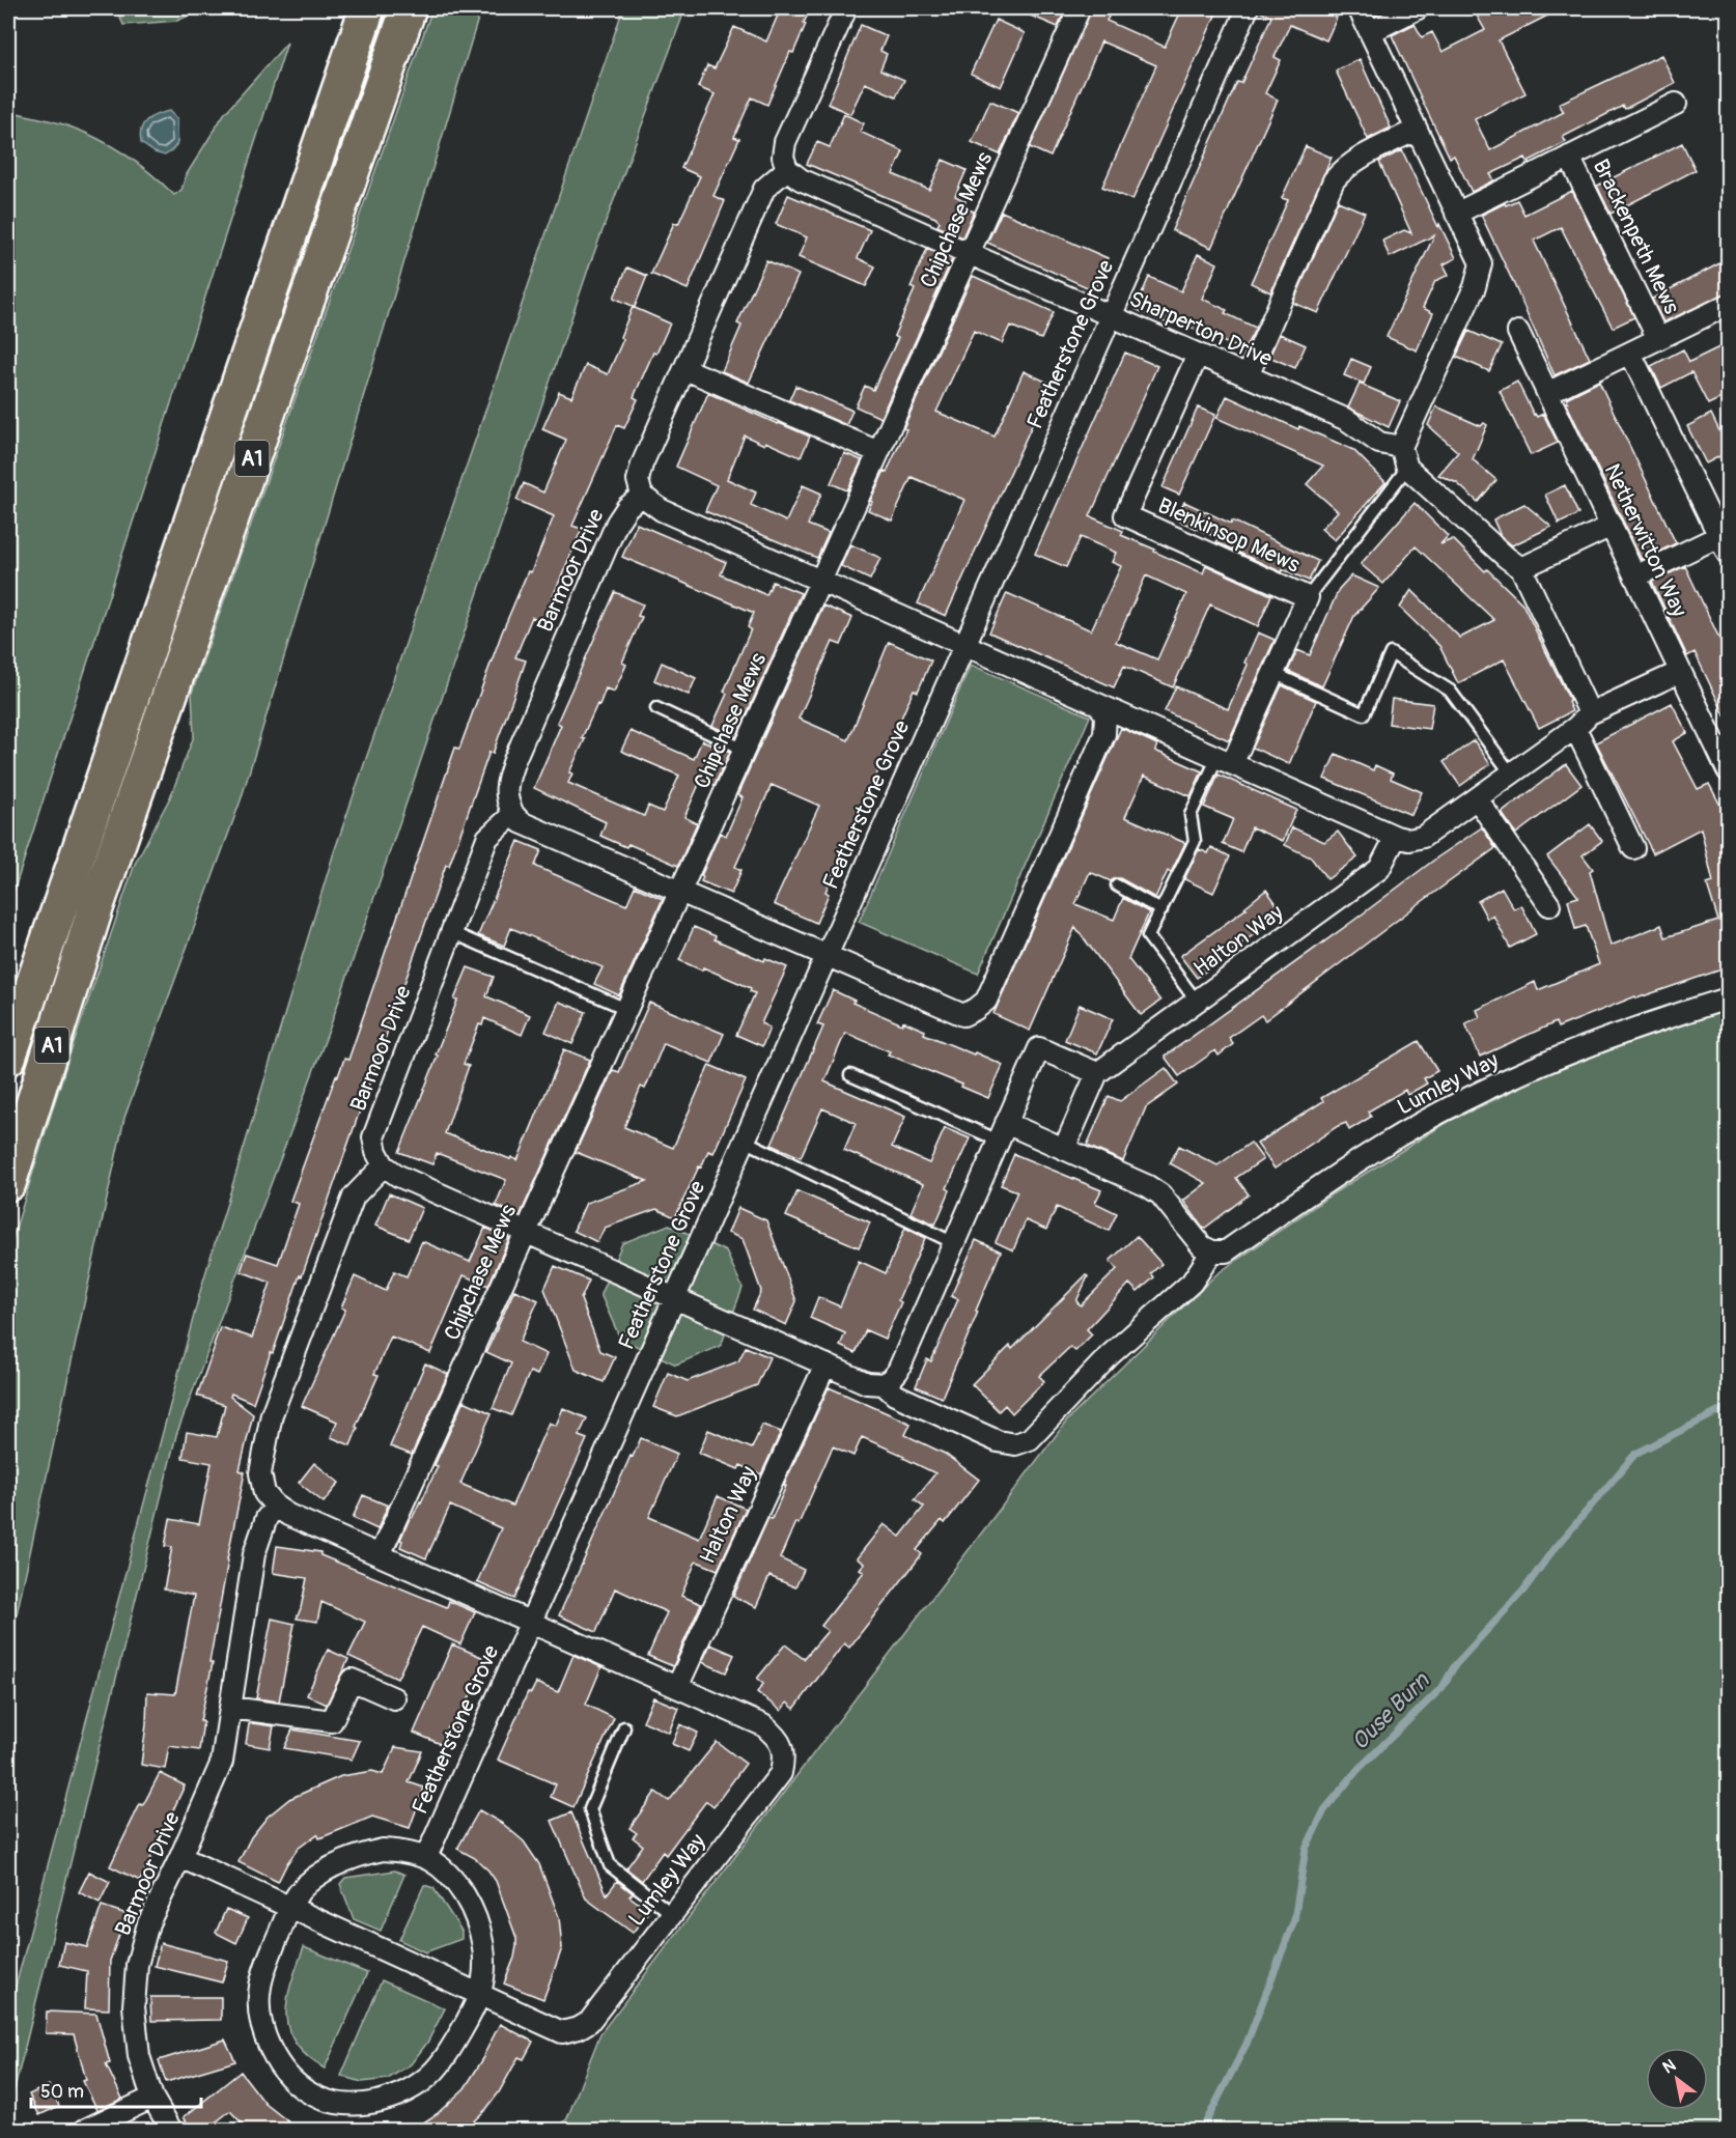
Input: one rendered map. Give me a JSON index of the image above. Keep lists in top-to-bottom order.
{
  "streets": {
    "highway": ["A1"],
    "street": [
      "Chipchase Mews",
      "Brackenpeth Mews",
      "Sharperton Drive",
      "Featherstone Grove",
      "Blenkinsop Mews",
      "Netherwitton Way",
      "Barmoor Drive",
      "Halton Way",
      "Lumley Way"
    ]
  },
  "crossings": [
    ["Chipchase Mews", "Sharperton Drive"],
    ["Brackenpeth Mews", "Netherwitton Way"],
    ["Sharperton Drive", "Featherstone Grove"],
    ["Sharperton Drive", "Blenkinsop Mews"],
    ["Halton Way", "Lumley Way"]
  ],
  "water": ["Ouse Burn"],
  "scale_bar": "50 m",
  "north": "top left"
}
